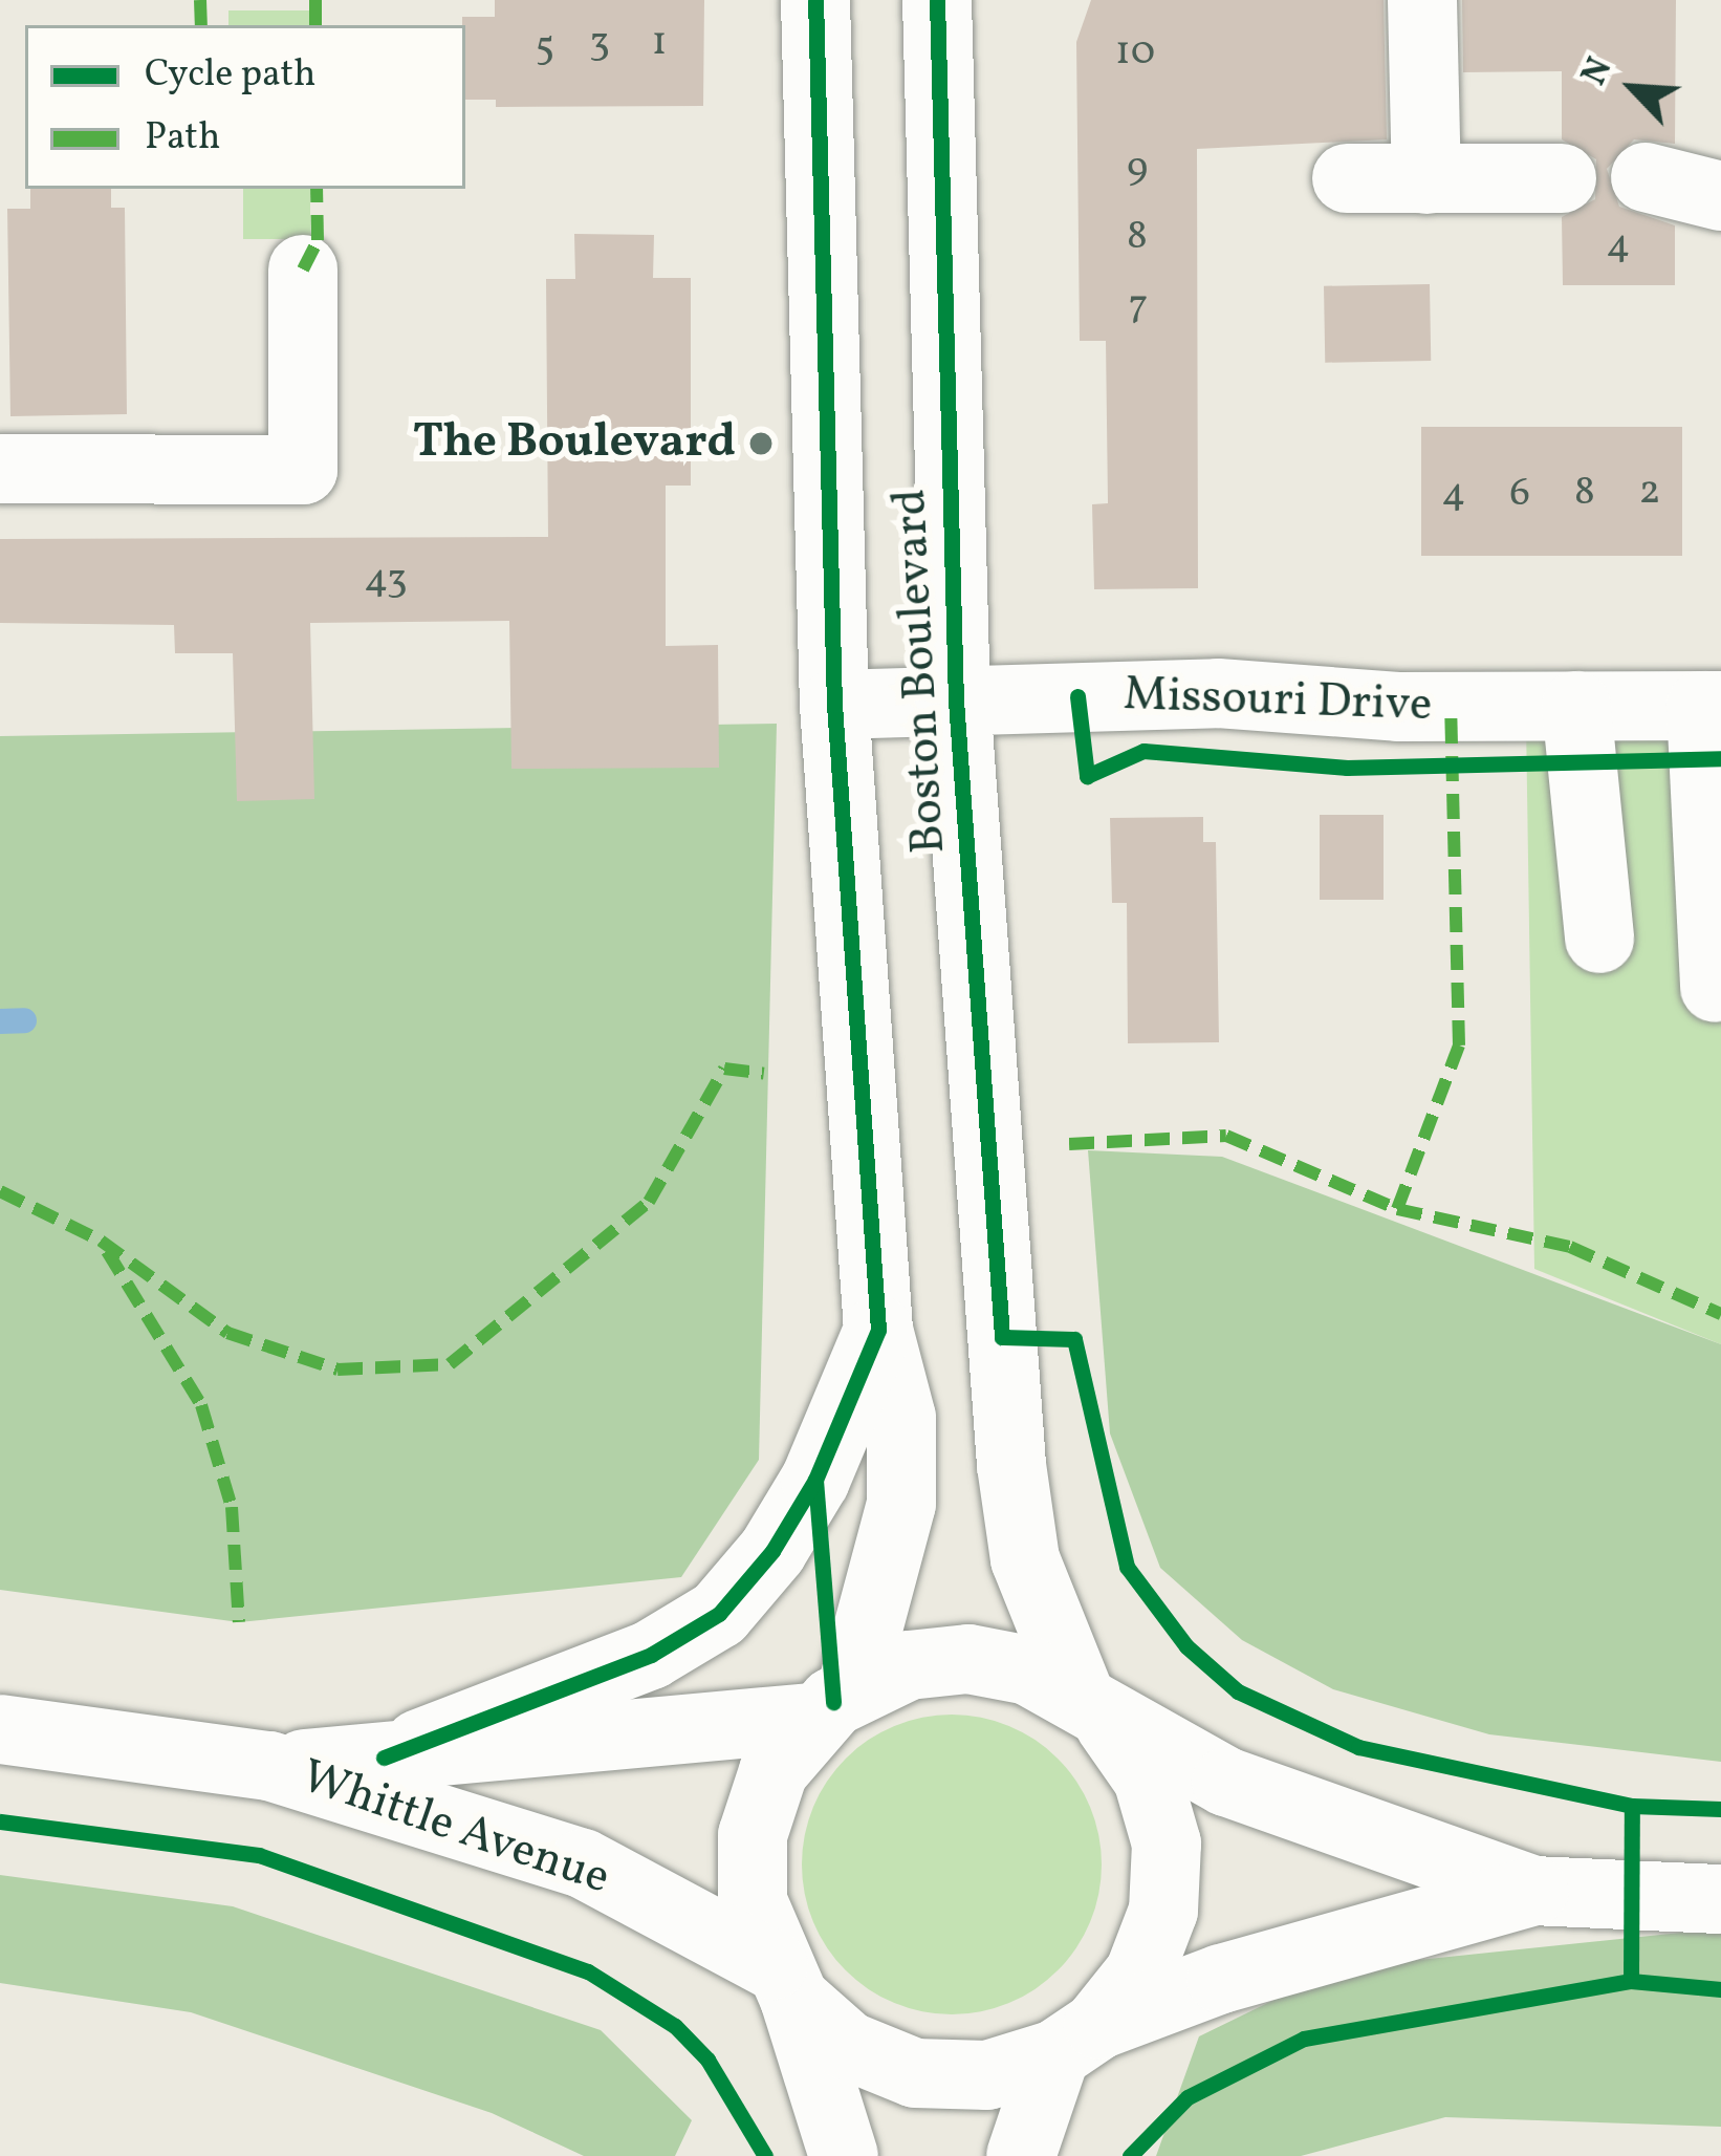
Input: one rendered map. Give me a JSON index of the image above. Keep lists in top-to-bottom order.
{
  "streets": {
    "street": ["Boston Boulevard", "Missouri Drive", "Whittle Avenue"]
  },
  "crossings": [
    ["Boston Boulevard", "Missouri Drive"],
    ["Boston Boulevard", "Whittle Avenue"]
  ],
  "places": ["The Boulevard"],
  "house_numbers": [
    "3",
    "1",
    "5",
    "10",
    "9",
    "8",
    "4",
    "7",
    "2",
    "8",
    "4",
    "6",
    "43"
  ],
  "legend": ["Cycle path", "Path"],
  "north": "top left"
}
